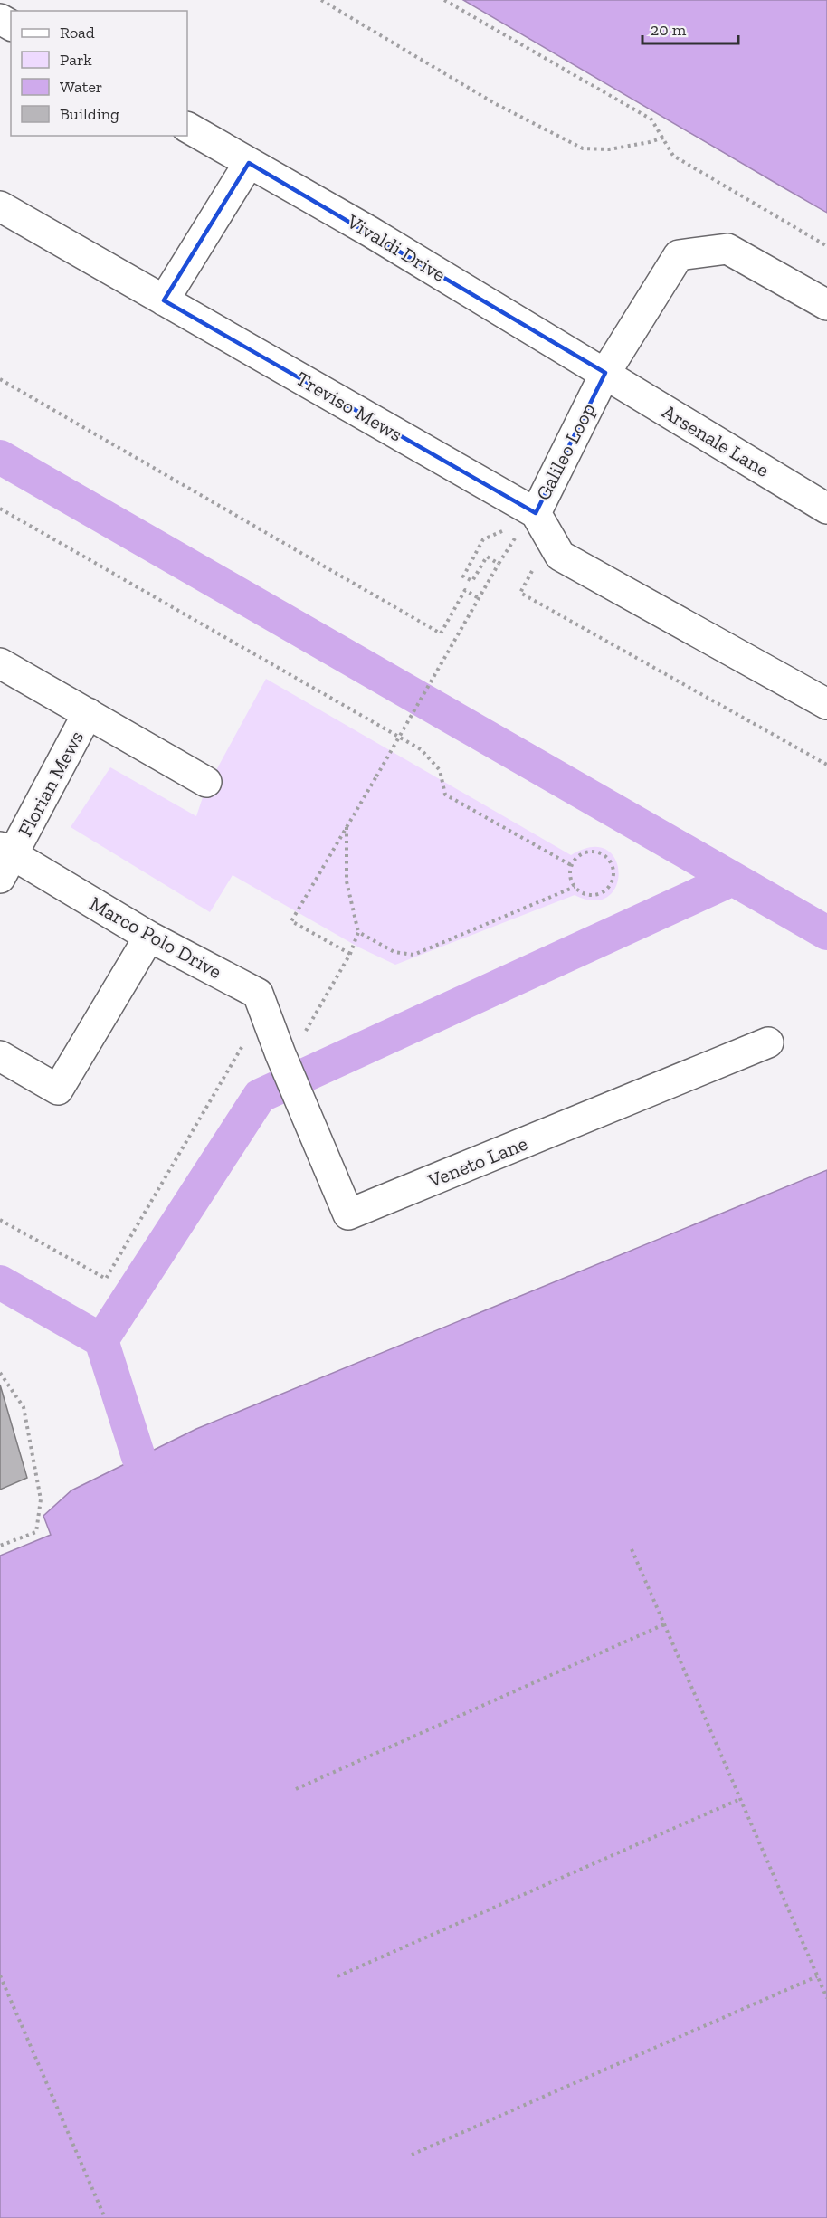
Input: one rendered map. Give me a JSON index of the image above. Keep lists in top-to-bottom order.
{
  "streets": {
    "street": [
      "Vivaldi Drive",
      "Treviso Mews",
      "Arsenale Lane",
      "Galileo Loop",
      "Florian Mews",
      "Marco Polo Drive",
      "Veneto Lane"
    ]
  },
  "crossings": [
    ["Vivaldi Drive", "Arsenale Lane"],
    ["Vivaldi Drive", "Galileo Loop"],
    ["Treviso Mews", "Galileo Loop"],
    ["Arsenale Lane", "Galileo Loop"],
    ["Florian Mews", "Marco Polo Drive"],
    ["Marco Polo Drive", "Veneto Lane"]
  ],
  "legend": [
    "Road",
    "Park",
    "Water",
    "Building"
  ],
  "scale_bar": "20 m"
}
